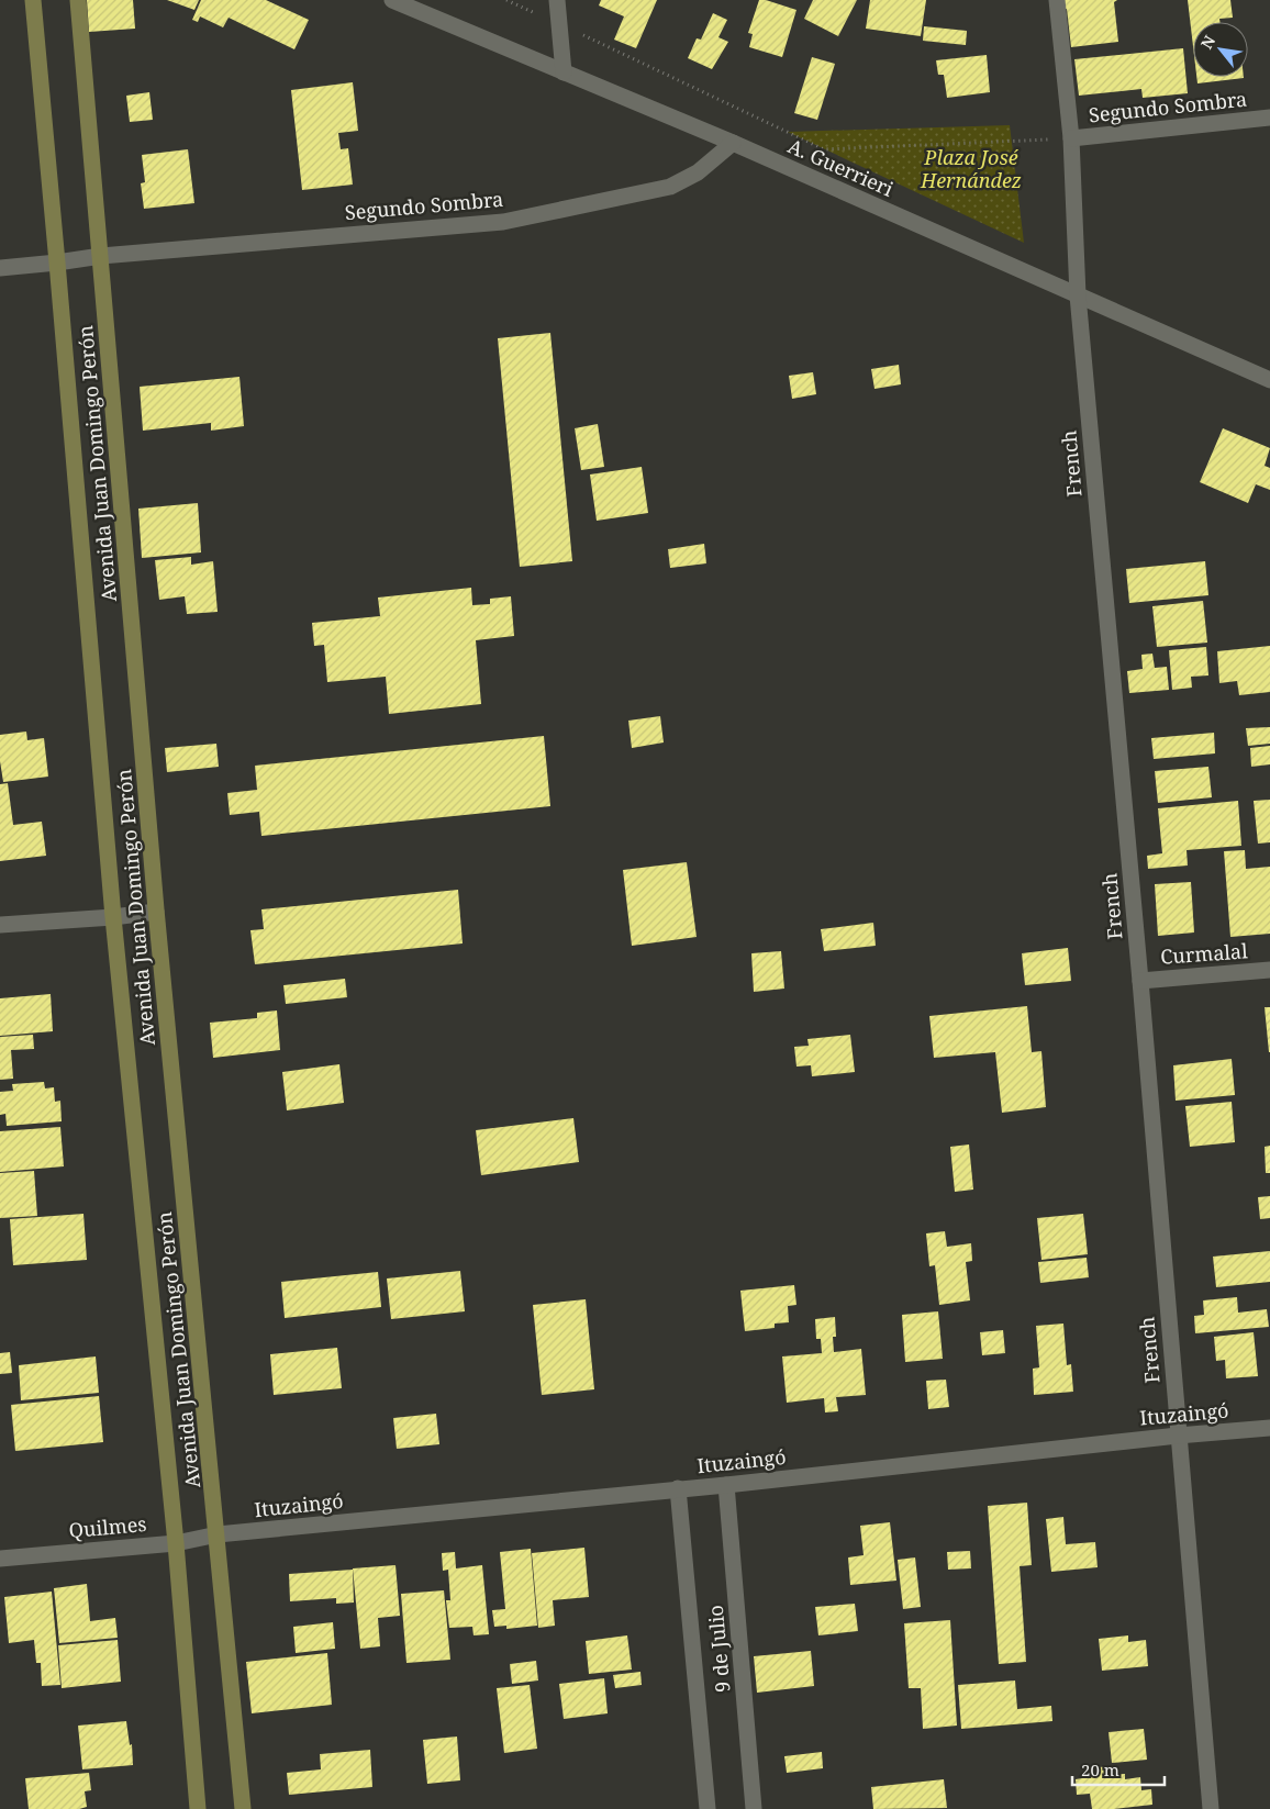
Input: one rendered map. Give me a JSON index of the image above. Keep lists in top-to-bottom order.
{
  "streets": {
    "main road": ["Avenida Juan Domingo Perón"],
    "street": [
      "Segundo Sombra",
      "A. Guerrieri",
      "French",
      "Curmalal",
      "Ituzaingó",
      "Quilmes",
      "9 de Julio"
    ]
  },
  "crossings": [
    ["Segundo Sombra", "A. Guerrieri"],
    ["Segundo Sombra", "Avenida Juan Domingo Perón"],
    ["Segundo Sombra", "French"],
    ["A. Guerrieri", "French"],
    ["Avenida Juan Domingo Perón", "Ituzaingó"],
    ["Avenida Juan Domingo Perón", "Quilmes"],
    ["French", "Curmalal"],
    ["French", "Ituzaingó"],
    ["Ituzaingó", "Quilmes"],
    ["Ituzaingó", "9 de Julio"]
  ],
  "parks": ["Plaza José Hernández"],
  "scale_bar": "20 m",
  "north": "top left"
}
